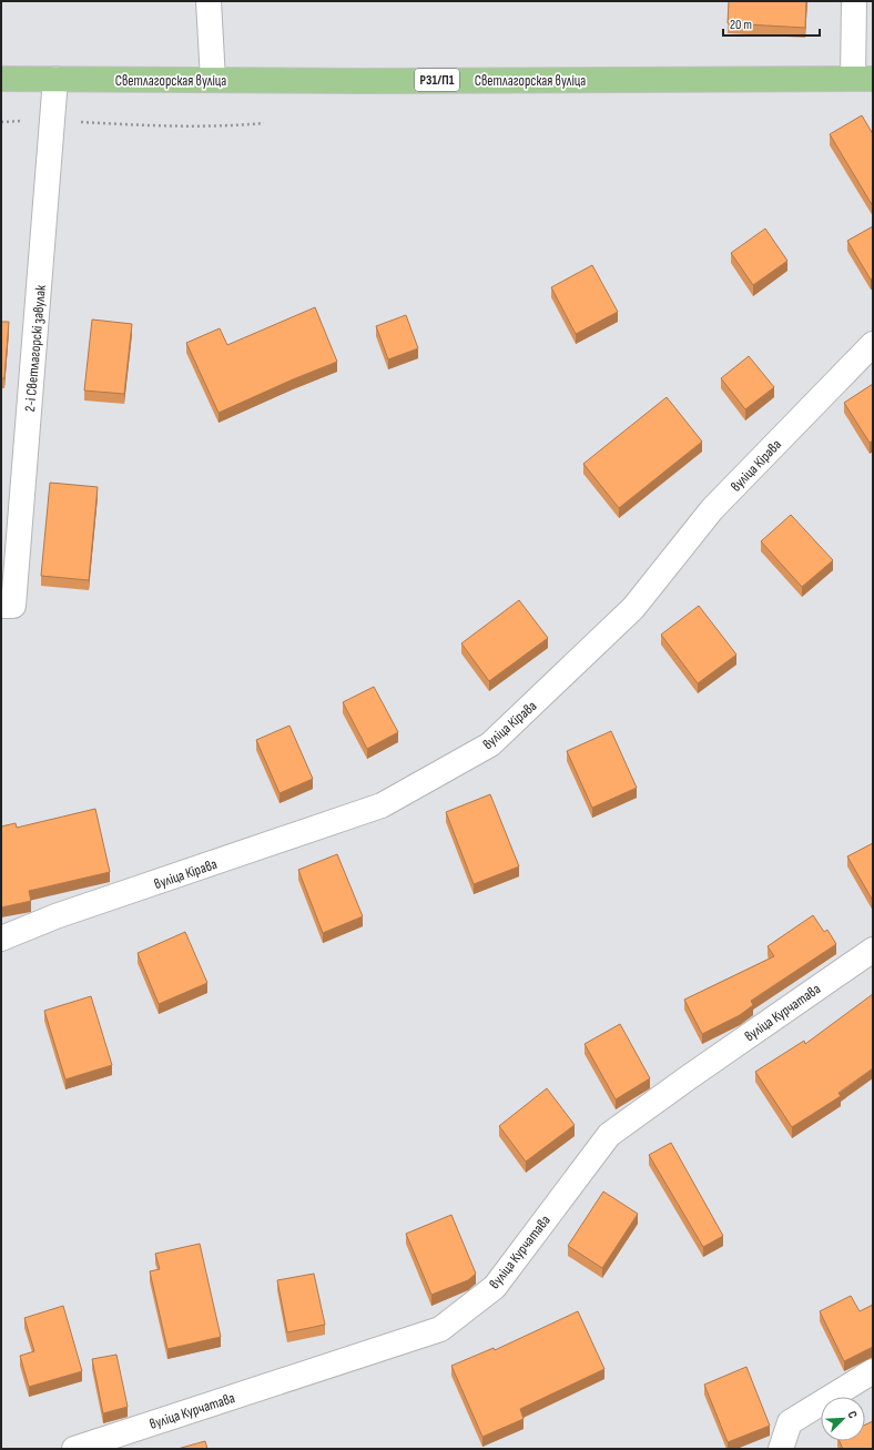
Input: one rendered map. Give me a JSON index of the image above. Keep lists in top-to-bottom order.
{
  "streets": {
    "main road": ["Светлагорская вуліца", "Р31/П1"],
    "street": ["2-і Светлагорскі завулак", "вуліца Кірава", "вуліца Курчатава"]
  },
  "crossings": [
    ["Светлагорская вуліца", "2-і Светлагорскі завулак"]
  ],
  "scale_bar": "20 m",
  "north": "top right"
}
